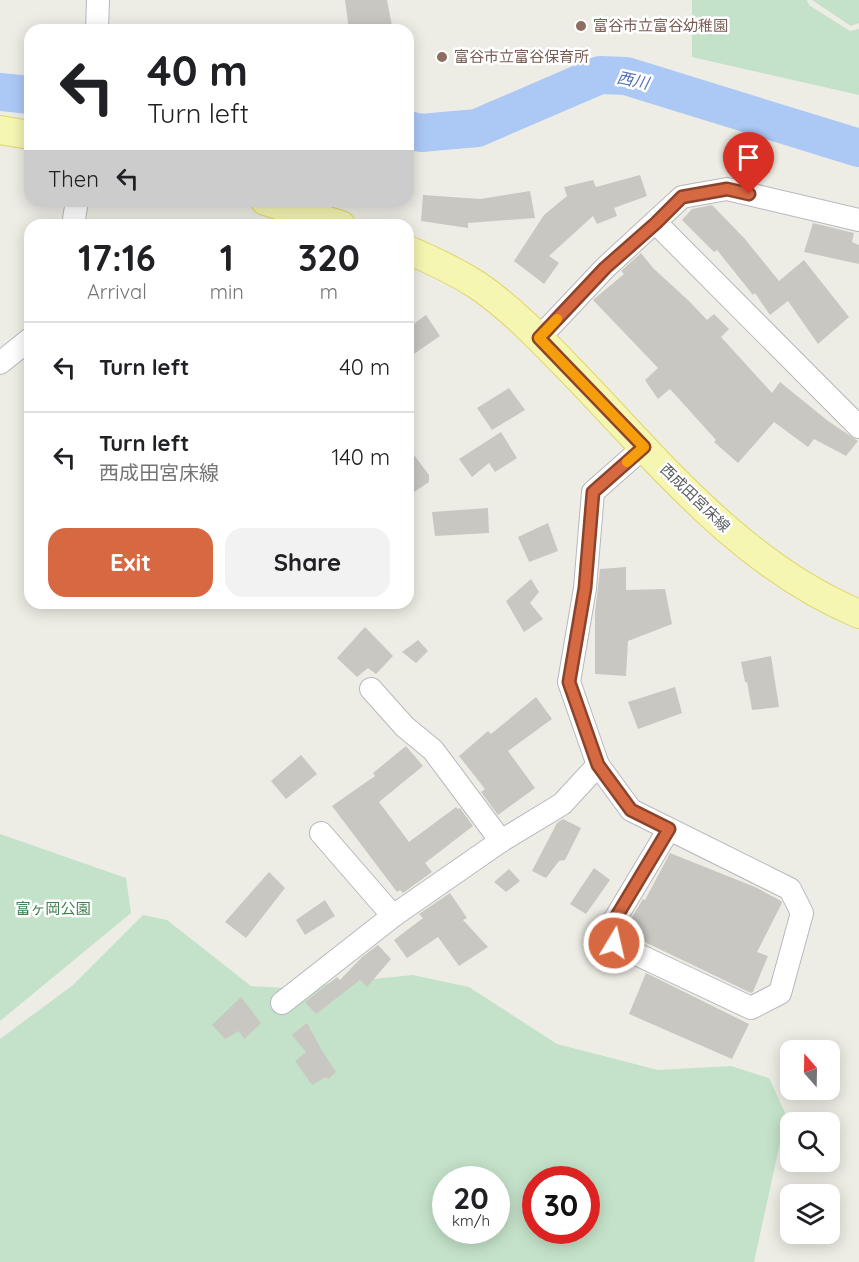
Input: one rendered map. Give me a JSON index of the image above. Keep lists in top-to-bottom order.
{
  "streets": {
    "main road": ["西成田宮床線"]
  },
  "water": ["西川"],
  "parks": ["富ヶ岡公園"],
  "places": ["富谷市立富谷幼稚園", "富谷市立富谷保育所"],
  "north": "top",
  "page": {
    "turn": ["40 m", "Turn left"],
    "then": "Then",
    "eta": [
      "17:16",
      "Arrival",
      "1",
      "min",
      "320",
      "m"
    ],
    "list": [
      {
        "name": "Turn left",
        "value": "40 m"
      },
      {
        "name": "Turn left",
        "note": "西成田宮床線",
        "value": "140 m"
      }
    ],
    "buttons": ["Exit", "Share"],
    "speed": "20 km/h",
    "limit": "30"
  }
}
